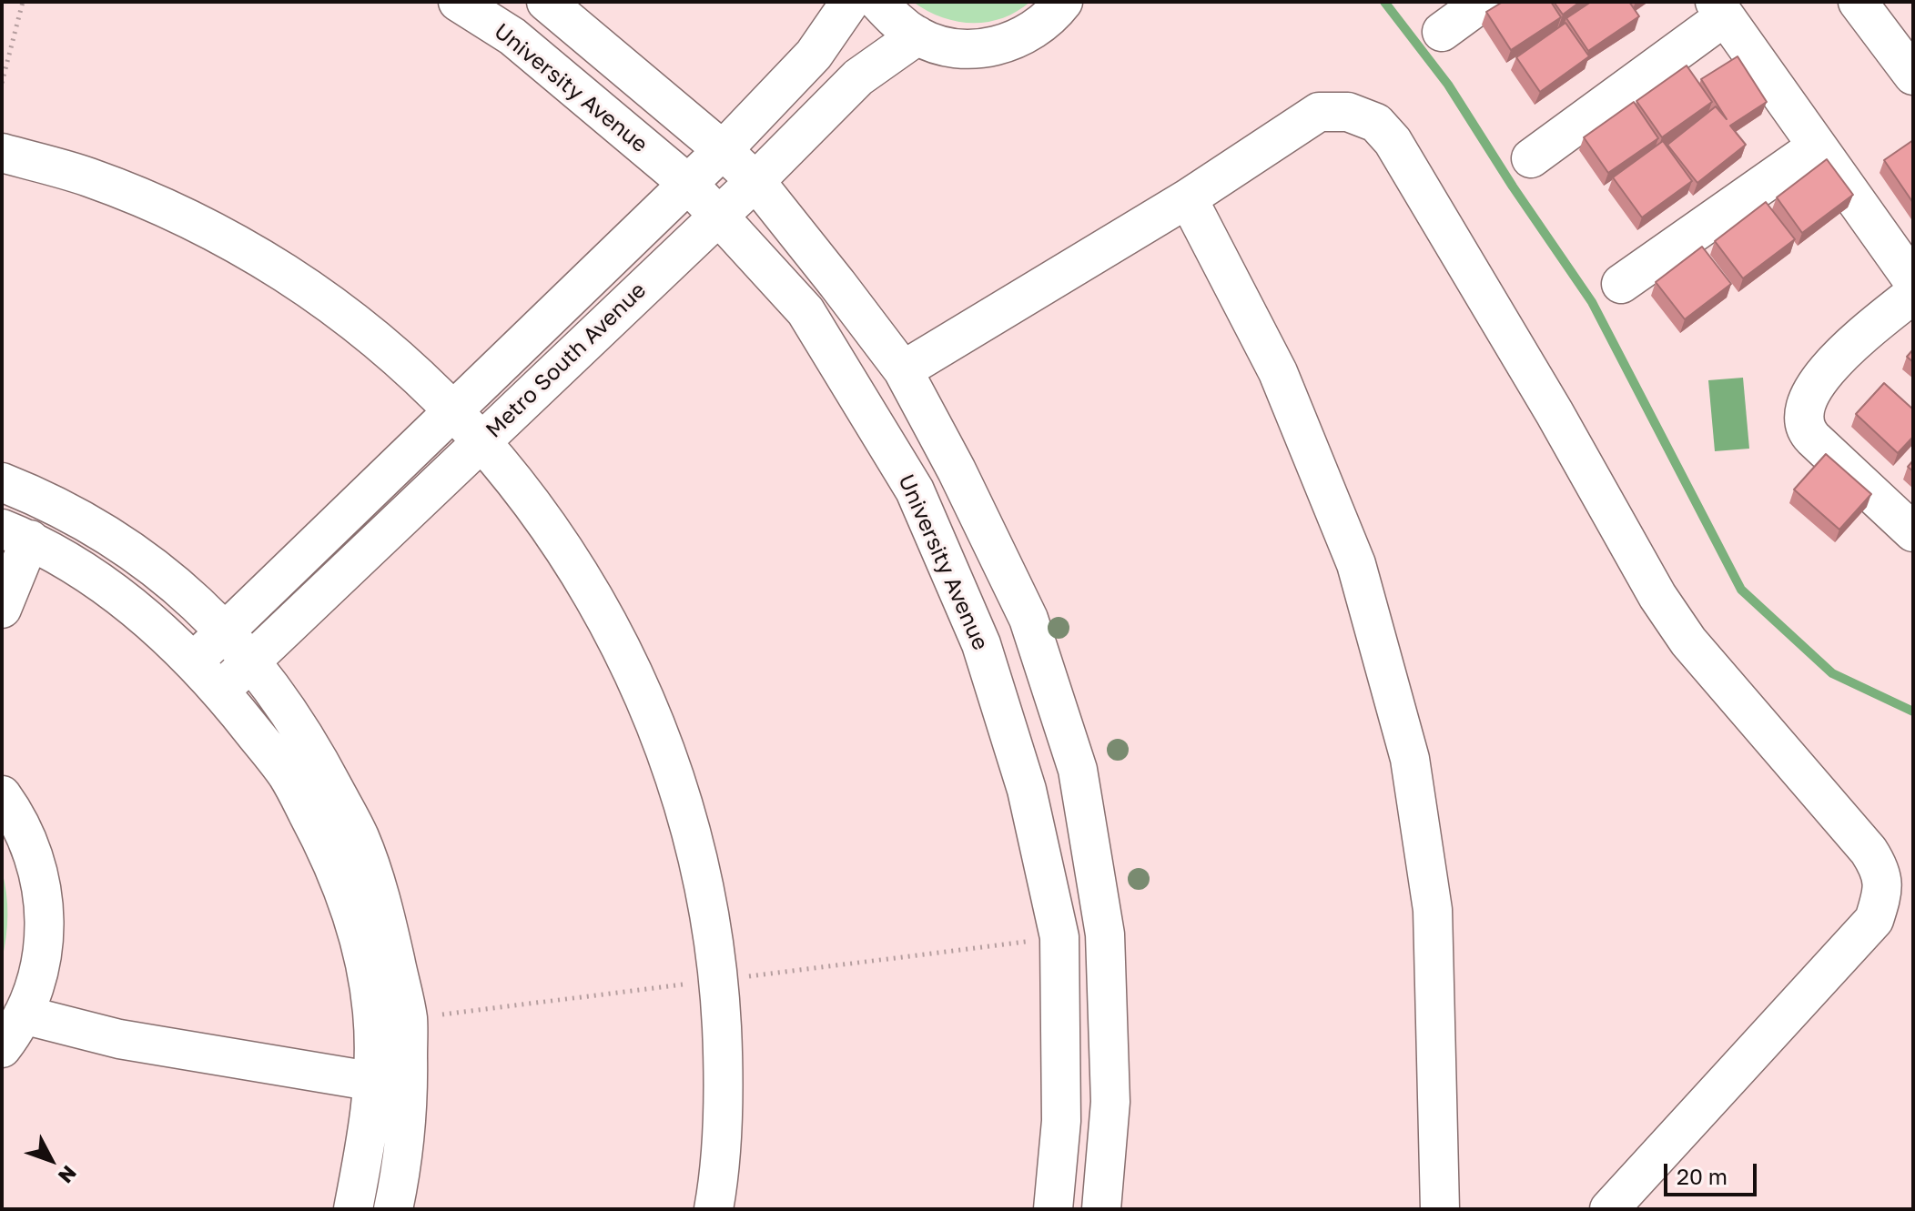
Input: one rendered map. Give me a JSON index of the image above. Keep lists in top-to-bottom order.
{
  "streets": {
    "street": ["University Avenue", "Metro South Avenue"]
  },
  "crossings": [
    ["University Avenue", "Metro South Avenue"]
  ],
  "scale_bar": "20 m",
  "north": "bottom right"
}
